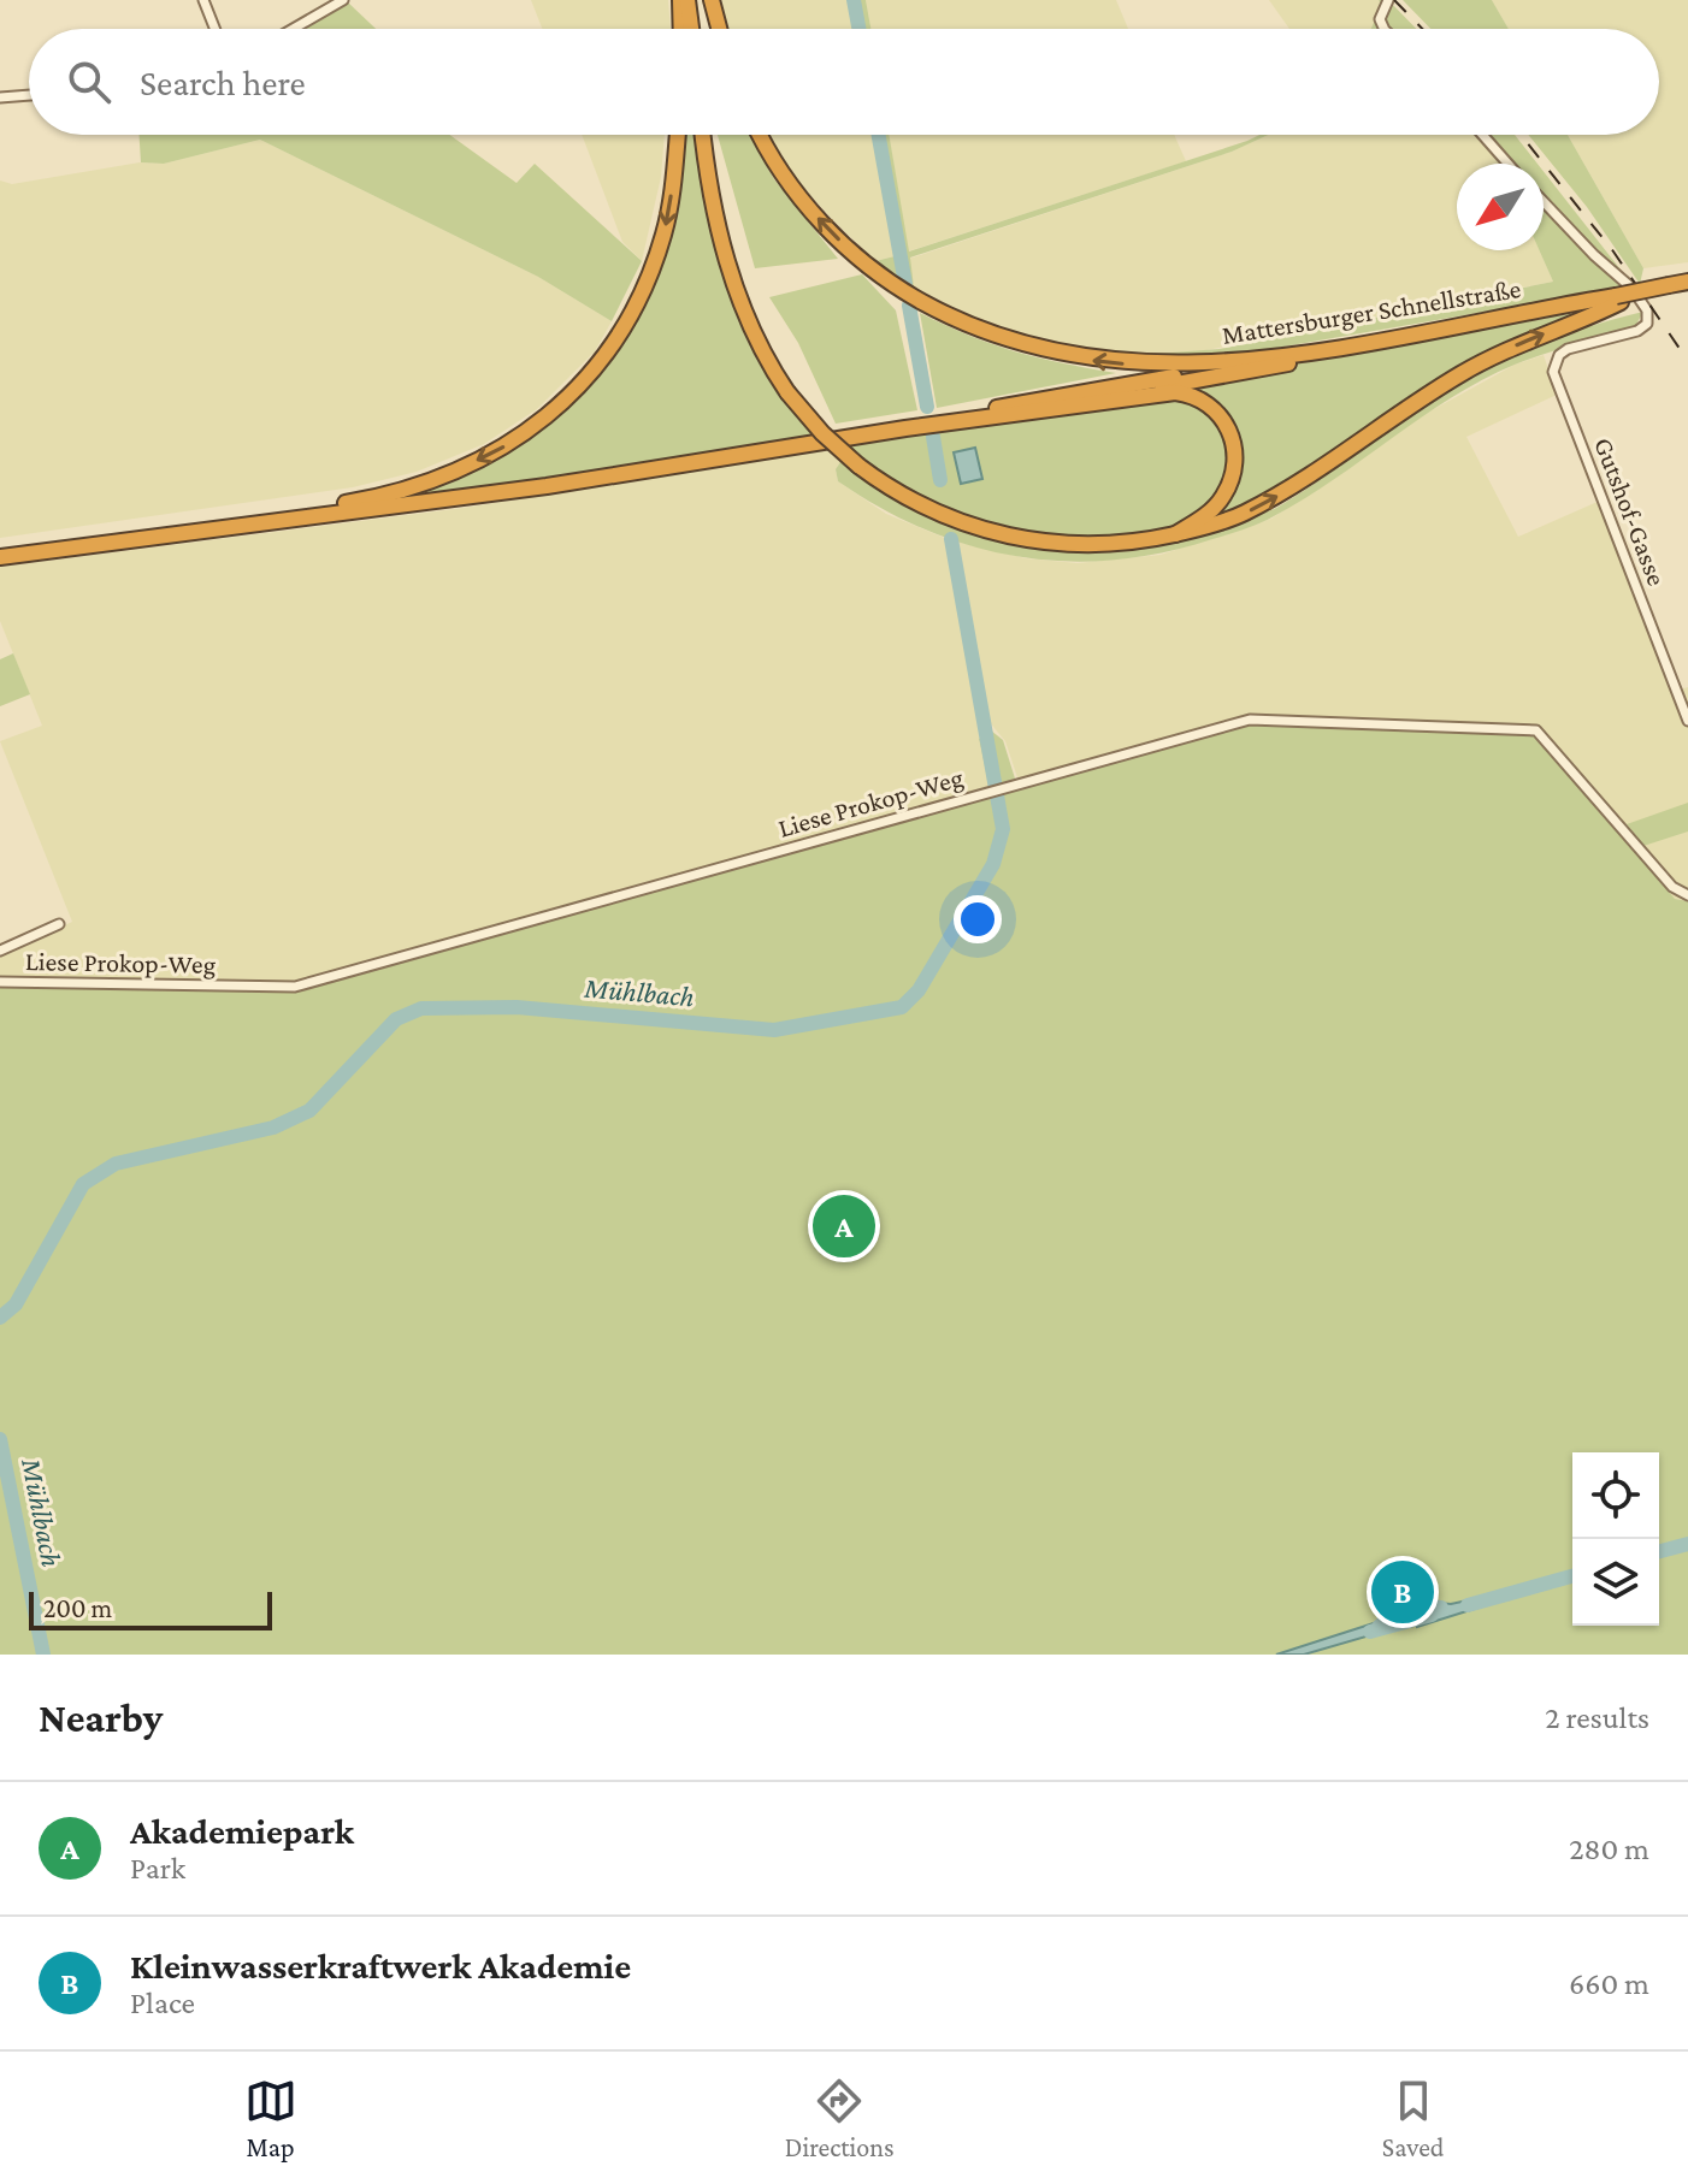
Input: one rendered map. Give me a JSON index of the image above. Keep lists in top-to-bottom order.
{
  "streets": {
    "highway": ["Mattersburger Schnellstraße"],
    "street": ["Gutshof-Gasse", "Liese Prokop-Weg"]
  },
  "water": ["Mühlbach"],
  "scale_bar": "200 m",
  "north": "bottom left",
  "page": {
    "search": "Search here",
    "pins": ["A", "B"],
    "scale": "200 m",
    "heading": ["Nearby", "2 results"],
    "list": [
      {
        "mark": "A",
        "name": "Akademiepark",
        "note": "Park",
        "value": "280 m"
      },
      {
        "mark": "B",
        "name": "Kleinwasserkraftwerk Akademie",
        "note": "Place",
        "value": "660 m"
      }
    ],
    "nav": ["Map", "Directions", "Saved"]
  }
}
